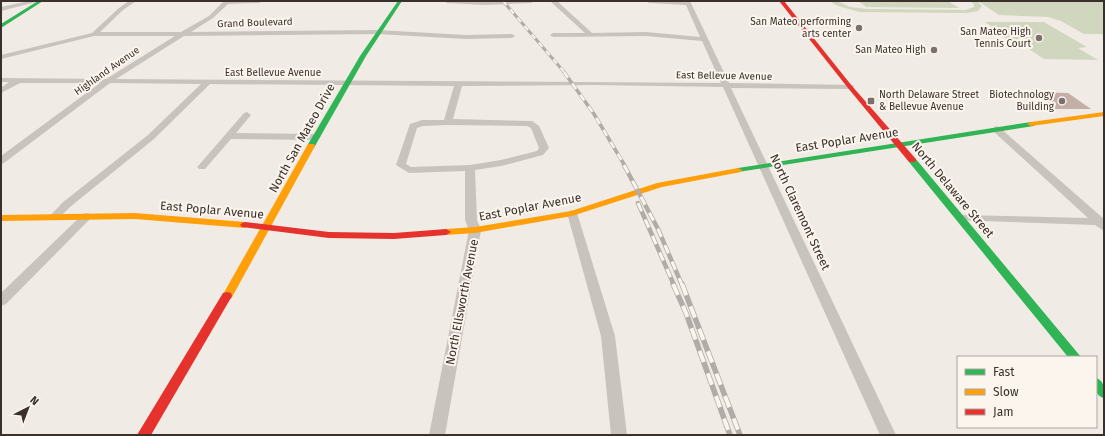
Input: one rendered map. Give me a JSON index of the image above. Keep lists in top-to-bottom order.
{
  "streets": {
    "main road": ["North San Mateo Drive", "East Poplar Avenue", "North Delaware Street"],
    "street": [
      "Grand Boulevard",
      "Highland Avenue",
      "East Bellevue Avenue",
      "North Claremont Street",
      "North Ellsworth Avenue"
    ]
  },
  "crossings": [
    ["Grand Boulevard", "Highland Avenue"],
    ["Grand Boulevard", "North San Mateo Drive"],
    ["Highland Avenue", "East Bellevue Avenue"],
    ["East Bellevue Avenue", "North San Mateo Drive"],
    ["East Bellevue Avenue", "North Delaware Street"],
    ["East Bellevue Avenue", "North Claremont Street"],
    ["North San Mateo Drive", "East Poplar Avenue"],
    ["East Poplar Avenue", "North Delaware Street"],
    ["East Poplar Avenue", "North Claremont Street"],
    ["East Poplar Avenue", "North Ellsworth Avenue"]
  ],
  "places": {
    "other": [
      "San Mateo performing arts center",
      "San Mateo High Tennis Court",
      "San Mateo High",
      "Biotechnology Building"
    ],
    "transit": ["North Delaware Street & Bellevue Avenue"]
  },
  "legend": ["Fast", "Slow", "Jam"],
  "north": "top right"
}
